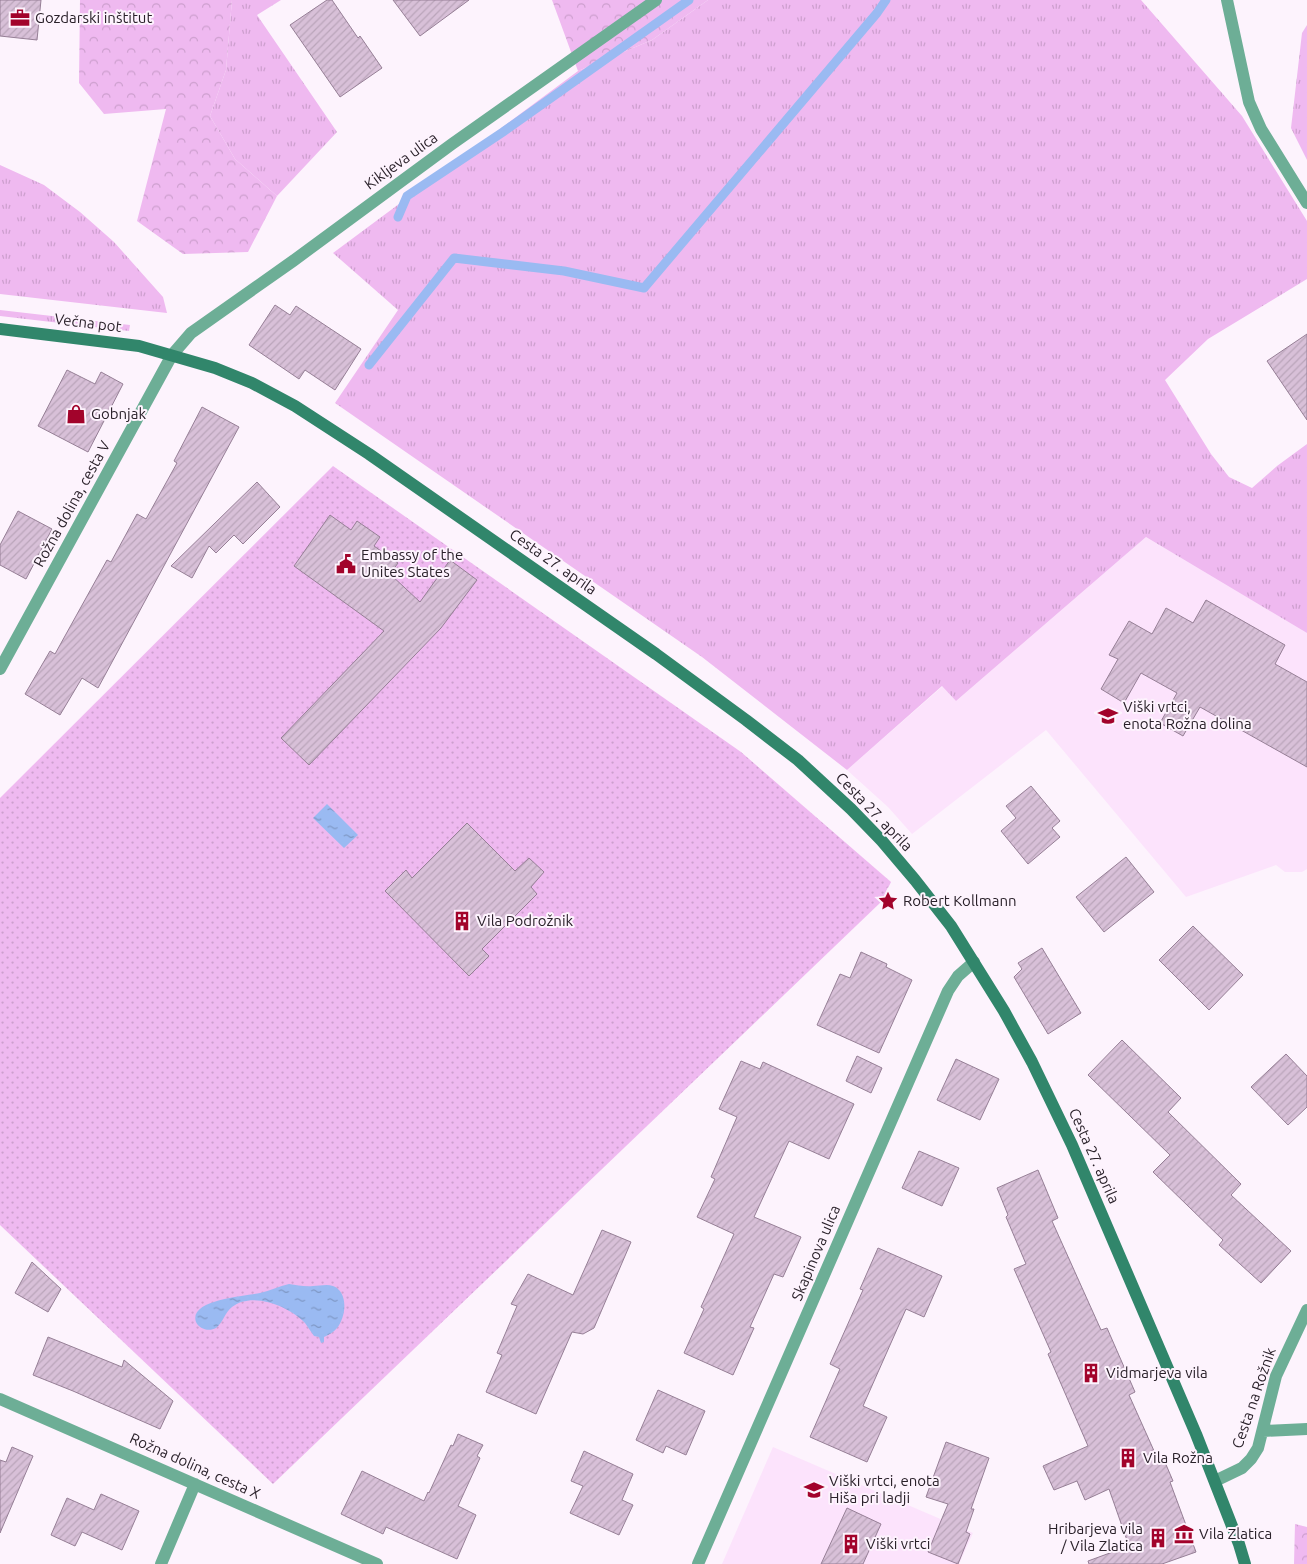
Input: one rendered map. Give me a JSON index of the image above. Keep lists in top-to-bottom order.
{
  "streets": {
    "main road": ["Večna pot", "Cesta 27. aprila"],
    "street": [
      "Kikljeva ulica",
      "Rožna dolina, cesta V",
      "Skapinova ulica",
      "Cesta na Rožnik",
      "Rožna dolina, cesta X"
    ]
  },
  "crossings": [
    ["Kikljeva ulica", "Večna pot"],
    ["Kikljeva ulica", "Rožna dolina, cesta V"],
    ["Kikljeva ulica", "Cesta 27. aprila"],
    ["Večna pot", "Rožna dolina, cesta V"],
    ["Večna pot", "Cesta 27. aprila"],
    ["Rožna dolina, cesta V", "Cesta 27. aprila"],
    ["Cesta 27. aprila", "Skapinova ulica"],
    ["Cesta 27. aprila", "Cesta na Rožnik"]
  ],
  "places": {
    "office": ["Gozdarski inštitut"],
    "shop": ["Gobnjak"],
    "public building": ["Embassy of the Unites States"],
    "school or university": ["Viški vrtci, enota Rožna dolina", "Viški vrtci, enota Hiša pri ladji"],
    "place": ["Robert Kollmann"],
    "building": [
      "Vila Podrožnik",
      "Vidmarjeva vila",
      "Vila Rožna",
      "Hribarjeva vila / Vila Zlatica",
      "Viški vrtci"
    ],
    "museum": ["Vila Zlatica"]
  }
}
